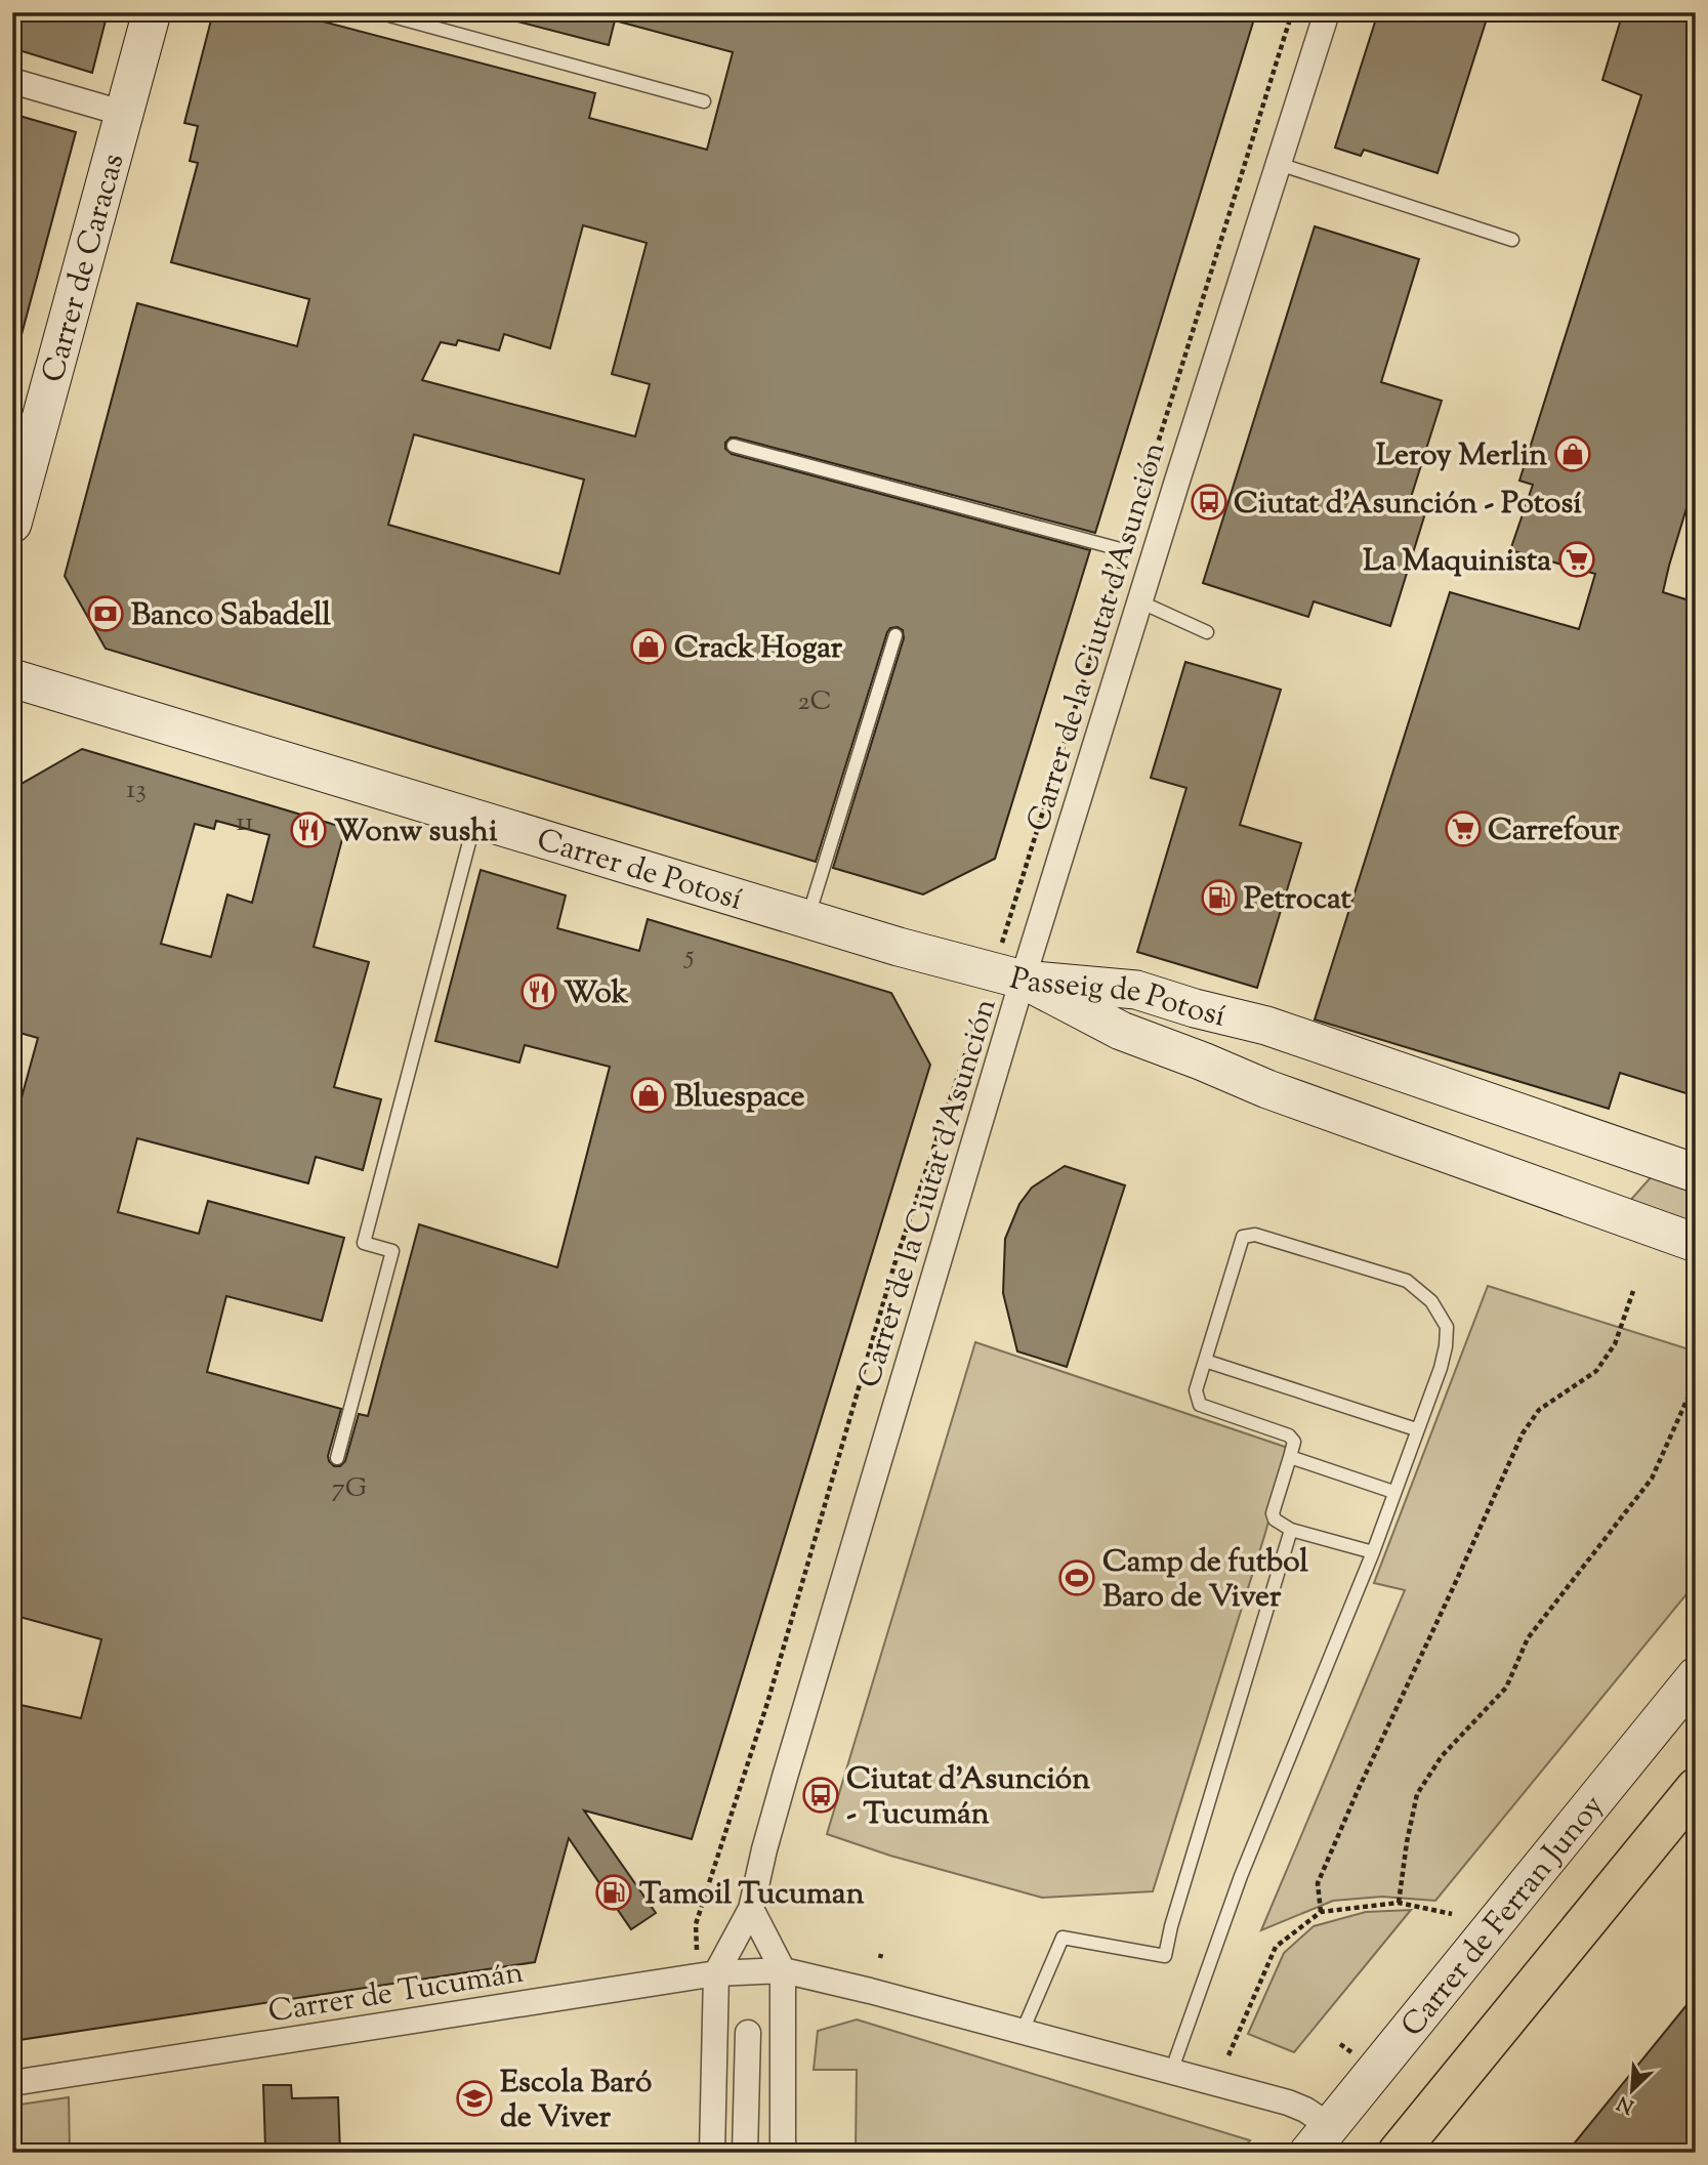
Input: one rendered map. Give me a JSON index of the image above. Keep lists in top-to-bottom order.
{
  "streets": {
    "street": [
      "Carrer de Caracas",
      "Carrer de la Ciutat d'Asunción",
      "Carrer de Potosí",
      "Passeig de Potosí",
      "Carrer de Ferran Junoy",
      "Carrer de Tucumán"
    ]
  },
  "crossings": [
    ["Carrer de la Ciutat d'Asunción", "Carrer de Potosí"],
    ["Carrer de la Ciutat d'Asunción", "Passeig de Potosí"],
    ["Carrer de Potosí", "Passeig de Potosí"],
    ["Carrer de Ferran Junoy", "Carrer de Tucumán"]
  ],
  "places": {
    "shop": ["Leroy Merlin", "Crack Hogar", "Bluespace"],
    "bus stop": ["Ciutat d'Asunción - Potosí", "Ciutat d'Asunción - Tucumán"],
    "supermarket": ["La Maquinista", "Carrefour"],
    "bank": ["Banco Sabadell"],
    "restaurant": ["Wonw sushi", "Wok"],
    "fuel station": ["Petrocat", "Tamoil Tucuman"],
    "sports": ["Camp de futbol Baro de Viver"],
    "school or university": ["Escola Baró de Viver"]
  },
  "house_numbers": [
    "2C",
    "13",
    "11",
    "5",
    "7G"
  ],
  "north": "bottom left"
}
